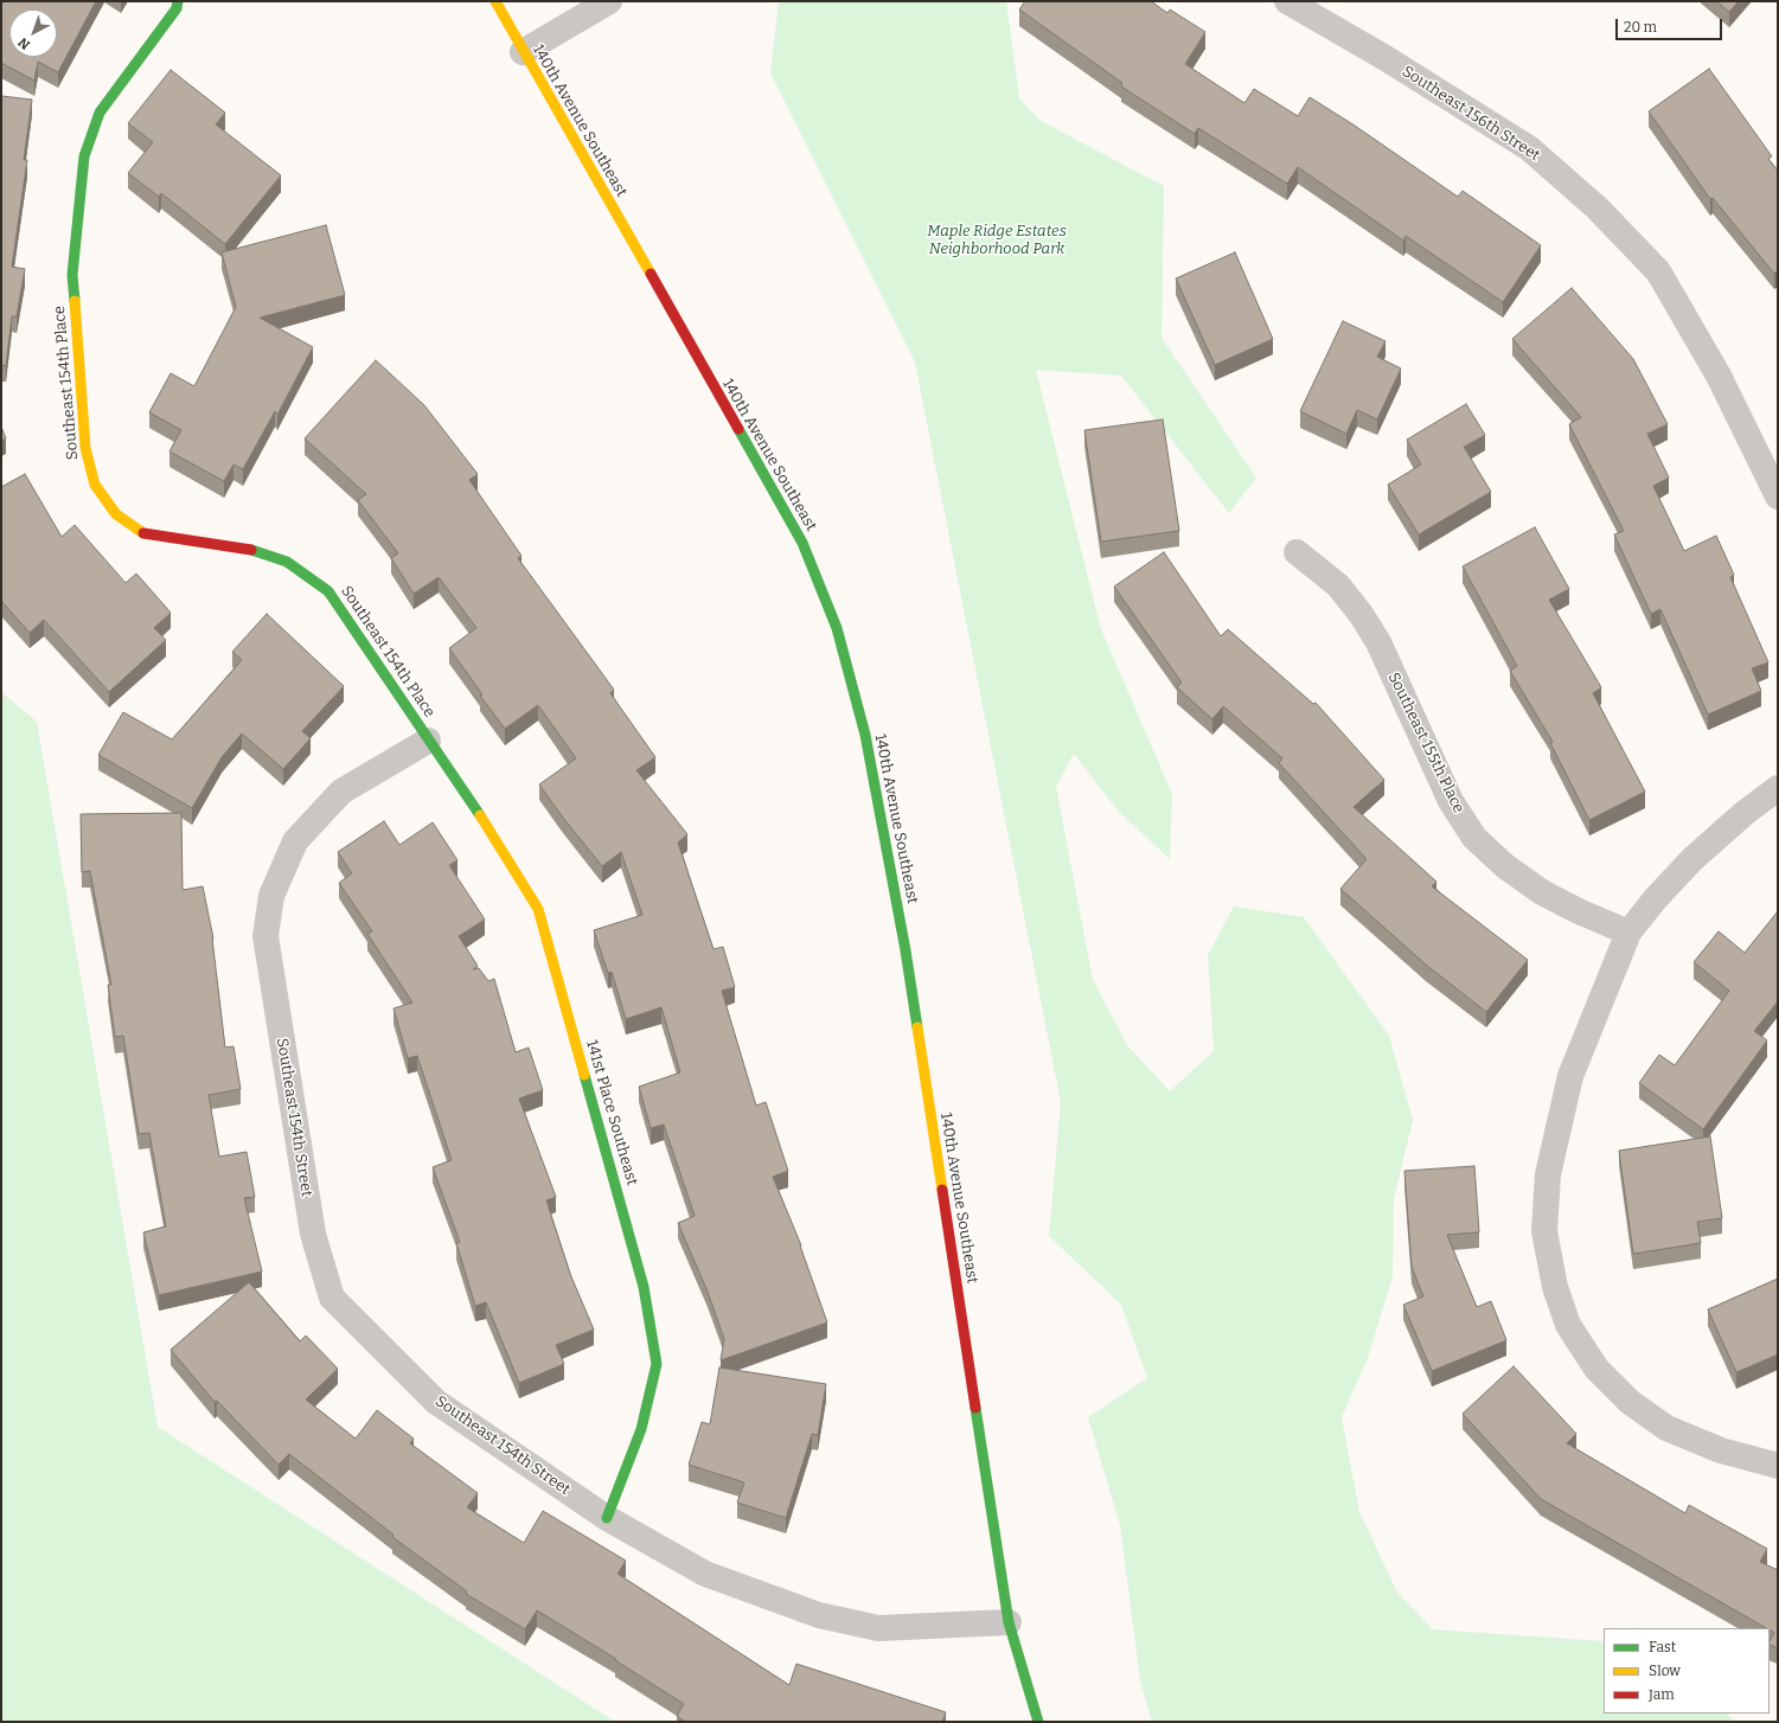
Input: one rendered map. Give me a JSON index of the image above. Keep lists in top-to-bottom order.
{
  "streets": {
    "main road": ["140th Avenue Southeast", "Southeast 154th Place", "141st Place Southeast"],
    "street": ["Southeast 156th Street", "Southeast 155th Place", "Southeast 154th Street"]
  },
  "crossings": [
    ["140th Avenue Southeast", "Southeast 154th Street"],
    ["Southeast 154th Place", "141st Place Southeast"],
    ["Southeast 154th Place", "Southeast 154th Street"],
    ["141st Place Southeast", "Southeast 154th Street"]
  ],
  "parks": ["Maple Ridge Estates Neighborhood Park"],
  "legend": ["Fast", "Slow", "Jam"],
  "scale_bar": "20 m",
  "north": "bottom left"
}
